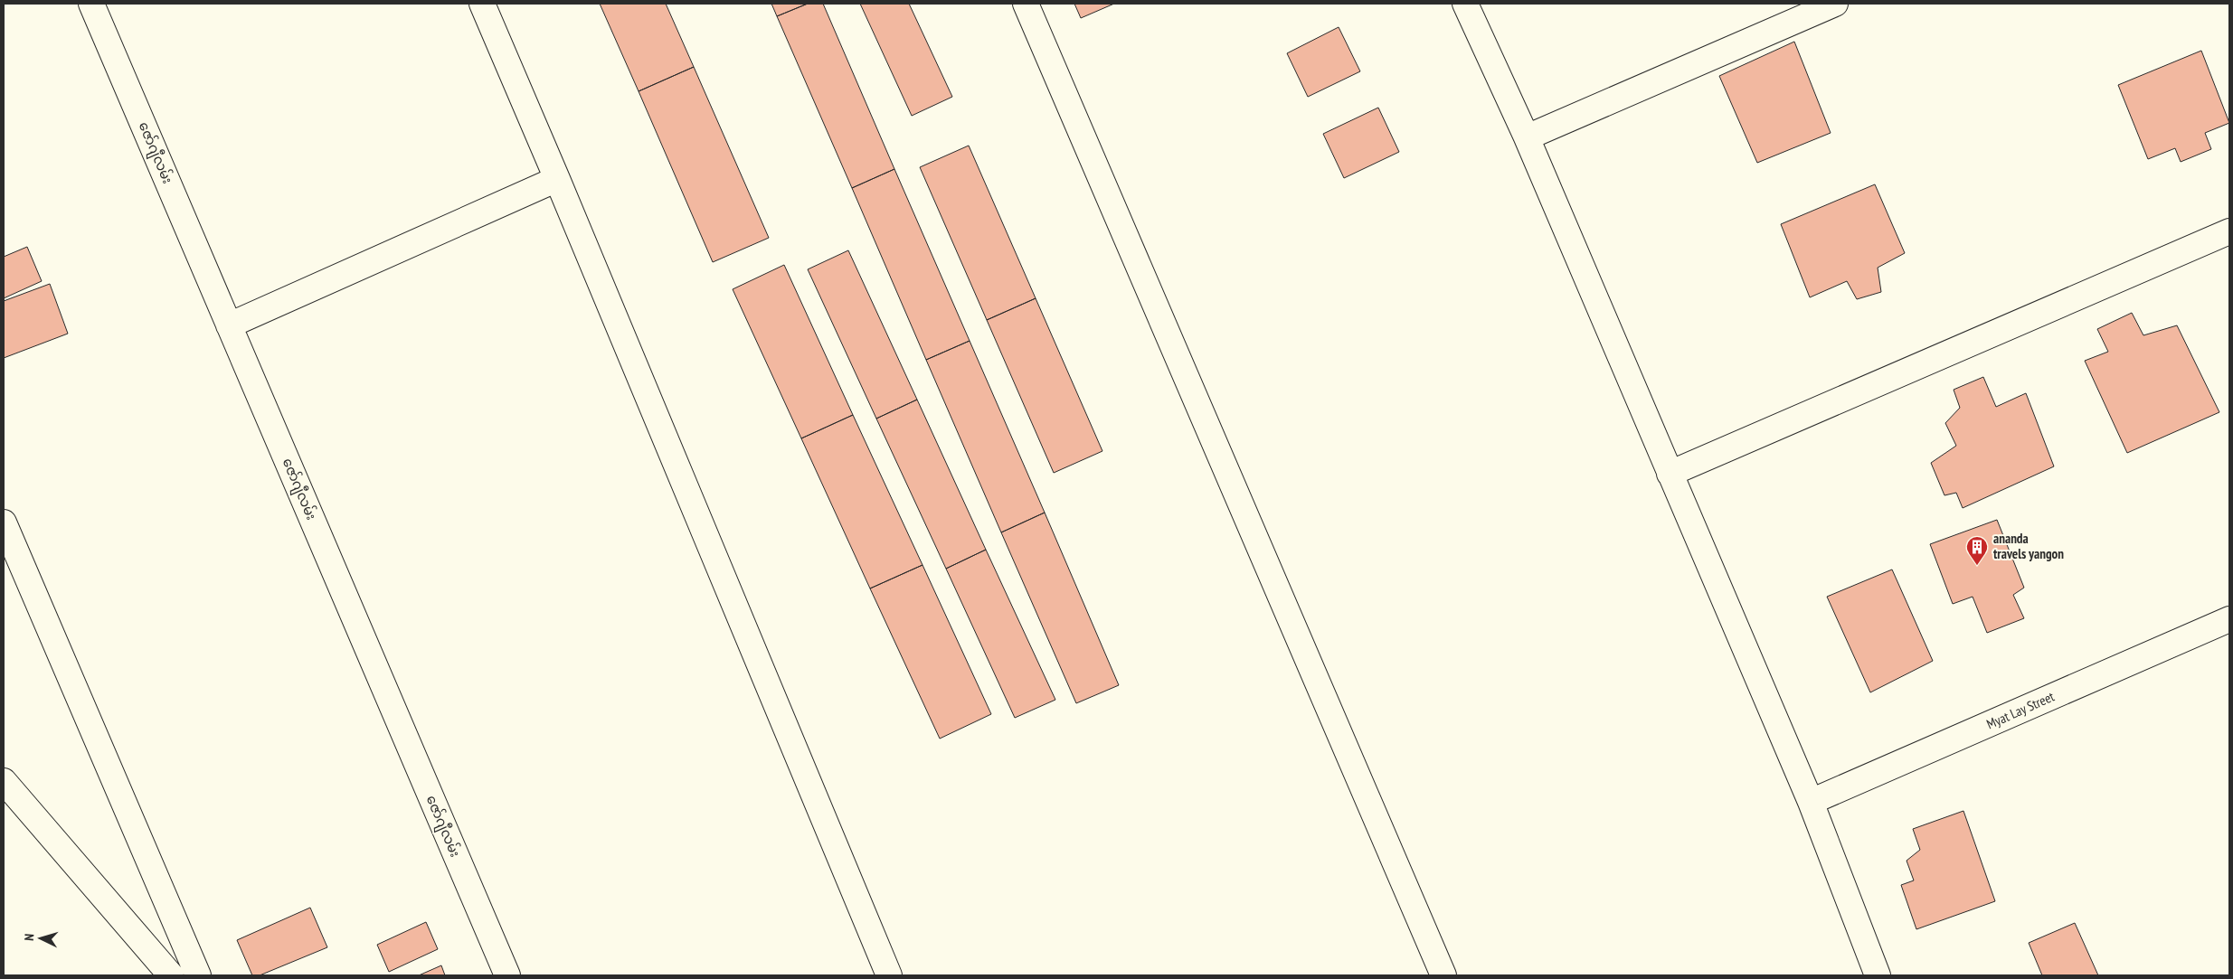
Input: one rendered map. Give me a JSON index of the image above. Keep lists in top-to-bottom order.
{
  "streets": {
    "street": ["ဇော်ဂျီလမ်း", "Myat Lay Street"]
  },
  "places": {
    "building": ["ananda travels yangon"]
  },
  "north": "left"
}
